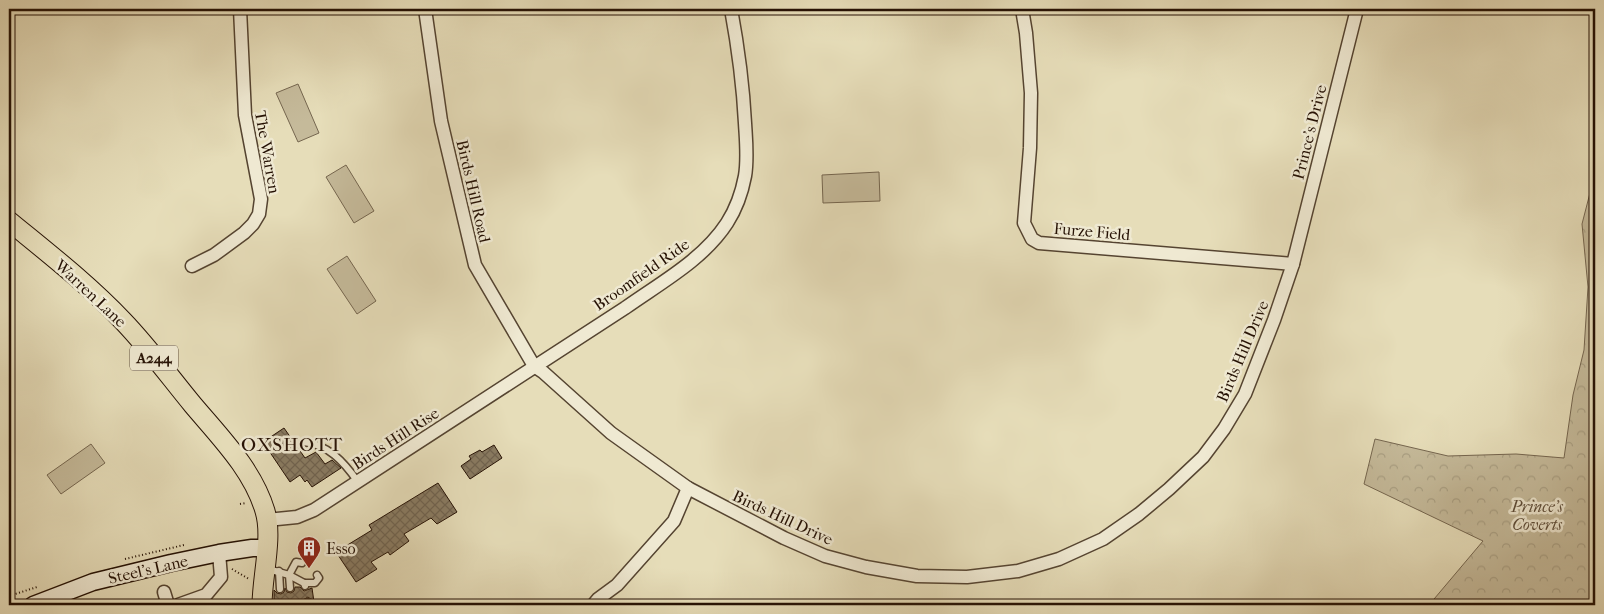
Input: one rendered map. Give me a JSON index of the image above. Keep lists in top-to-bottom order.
{
  "streets": {
    "main road": ["Warren Lane", "A244"],
    "street": [
      "Prince's Drive",
      "The Warren",
      "Birds Hill Road",
      "Furze Field",
      "Broomfield Ride",
      "Birds Hill Drive",
      "Birds Hill Rise",
      "Steel's Lane"
    ]
  },
  "crossings": [
    ["Prince's Drive", "Furze Field"],
    ["Prince's Drive", "Birds Hill Drive"],
    ["Birds Hill Road", "Broomfield Ride"],
    ["Birds Hill Road", "Birds Hill Drive"],
    ["Birds Hill Road", "Birds Hill Rise"],
    ["Furze Field", "Birds Hill Drive"],
    ["Broomfield Ride", "Birds Hill Drive"],
    ["Broomfield Ride", "Birds Hill Rise"],
    ["Warren Lane", "A244"],
    ["Warren Lane", "Birds Hill Rise"],
    ["Birds Hill Drive", "Birds Hill Rise"],
    ["A244", "Birds Hill Rise"],
    ["A244", "Steel's Lane"]
  ],
  "districts": ["OXSHOTT"],
  "parks": ["Prince's Coverts"],
  "places": {
    "building": ["Esso"]
  }
}
